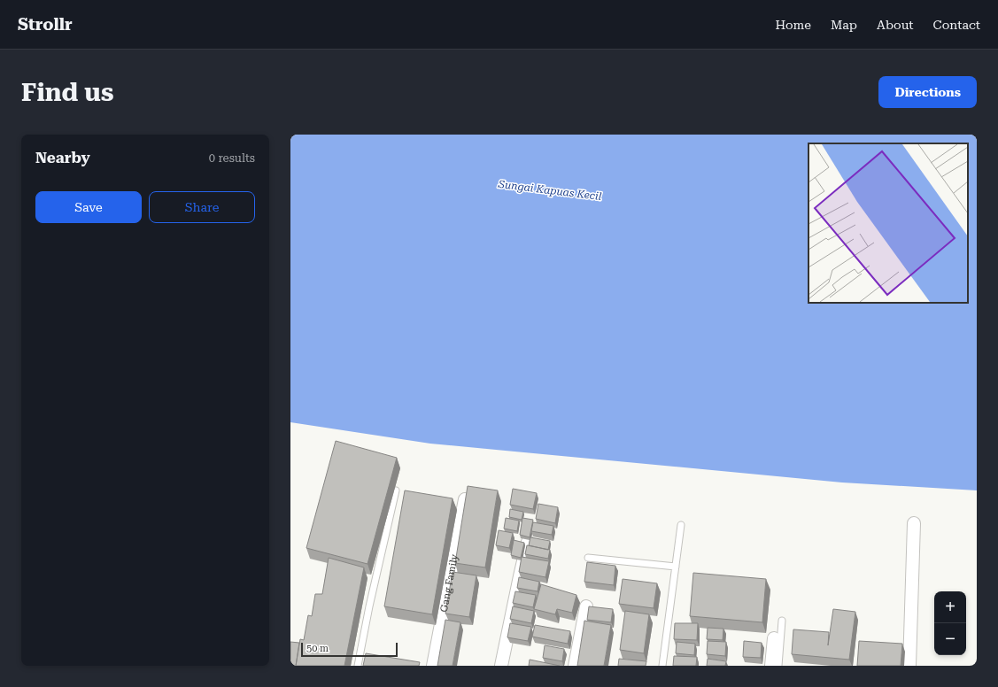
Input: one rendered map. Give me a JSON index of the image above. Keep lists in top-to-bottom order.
{
  "streets": {
    "street": ["Gang Family"]
  },
  "water": ["Sungai Kapuas Kecil"],
  "scale_bar": "50 m",
  "page": {
    "header": "Strollr",
    "nav": [
      "Home",
      "Map",
      "About",
      "Contact"
    ],
    "buttons": [
      "Directions",
      ["Save", "Share"]
    ],
    "title": "Find us",
    "heading": ["Nearby", "0 results"],
    "map_buttons": ["+", "−"],
    "scale": "50 m"
  }
}
